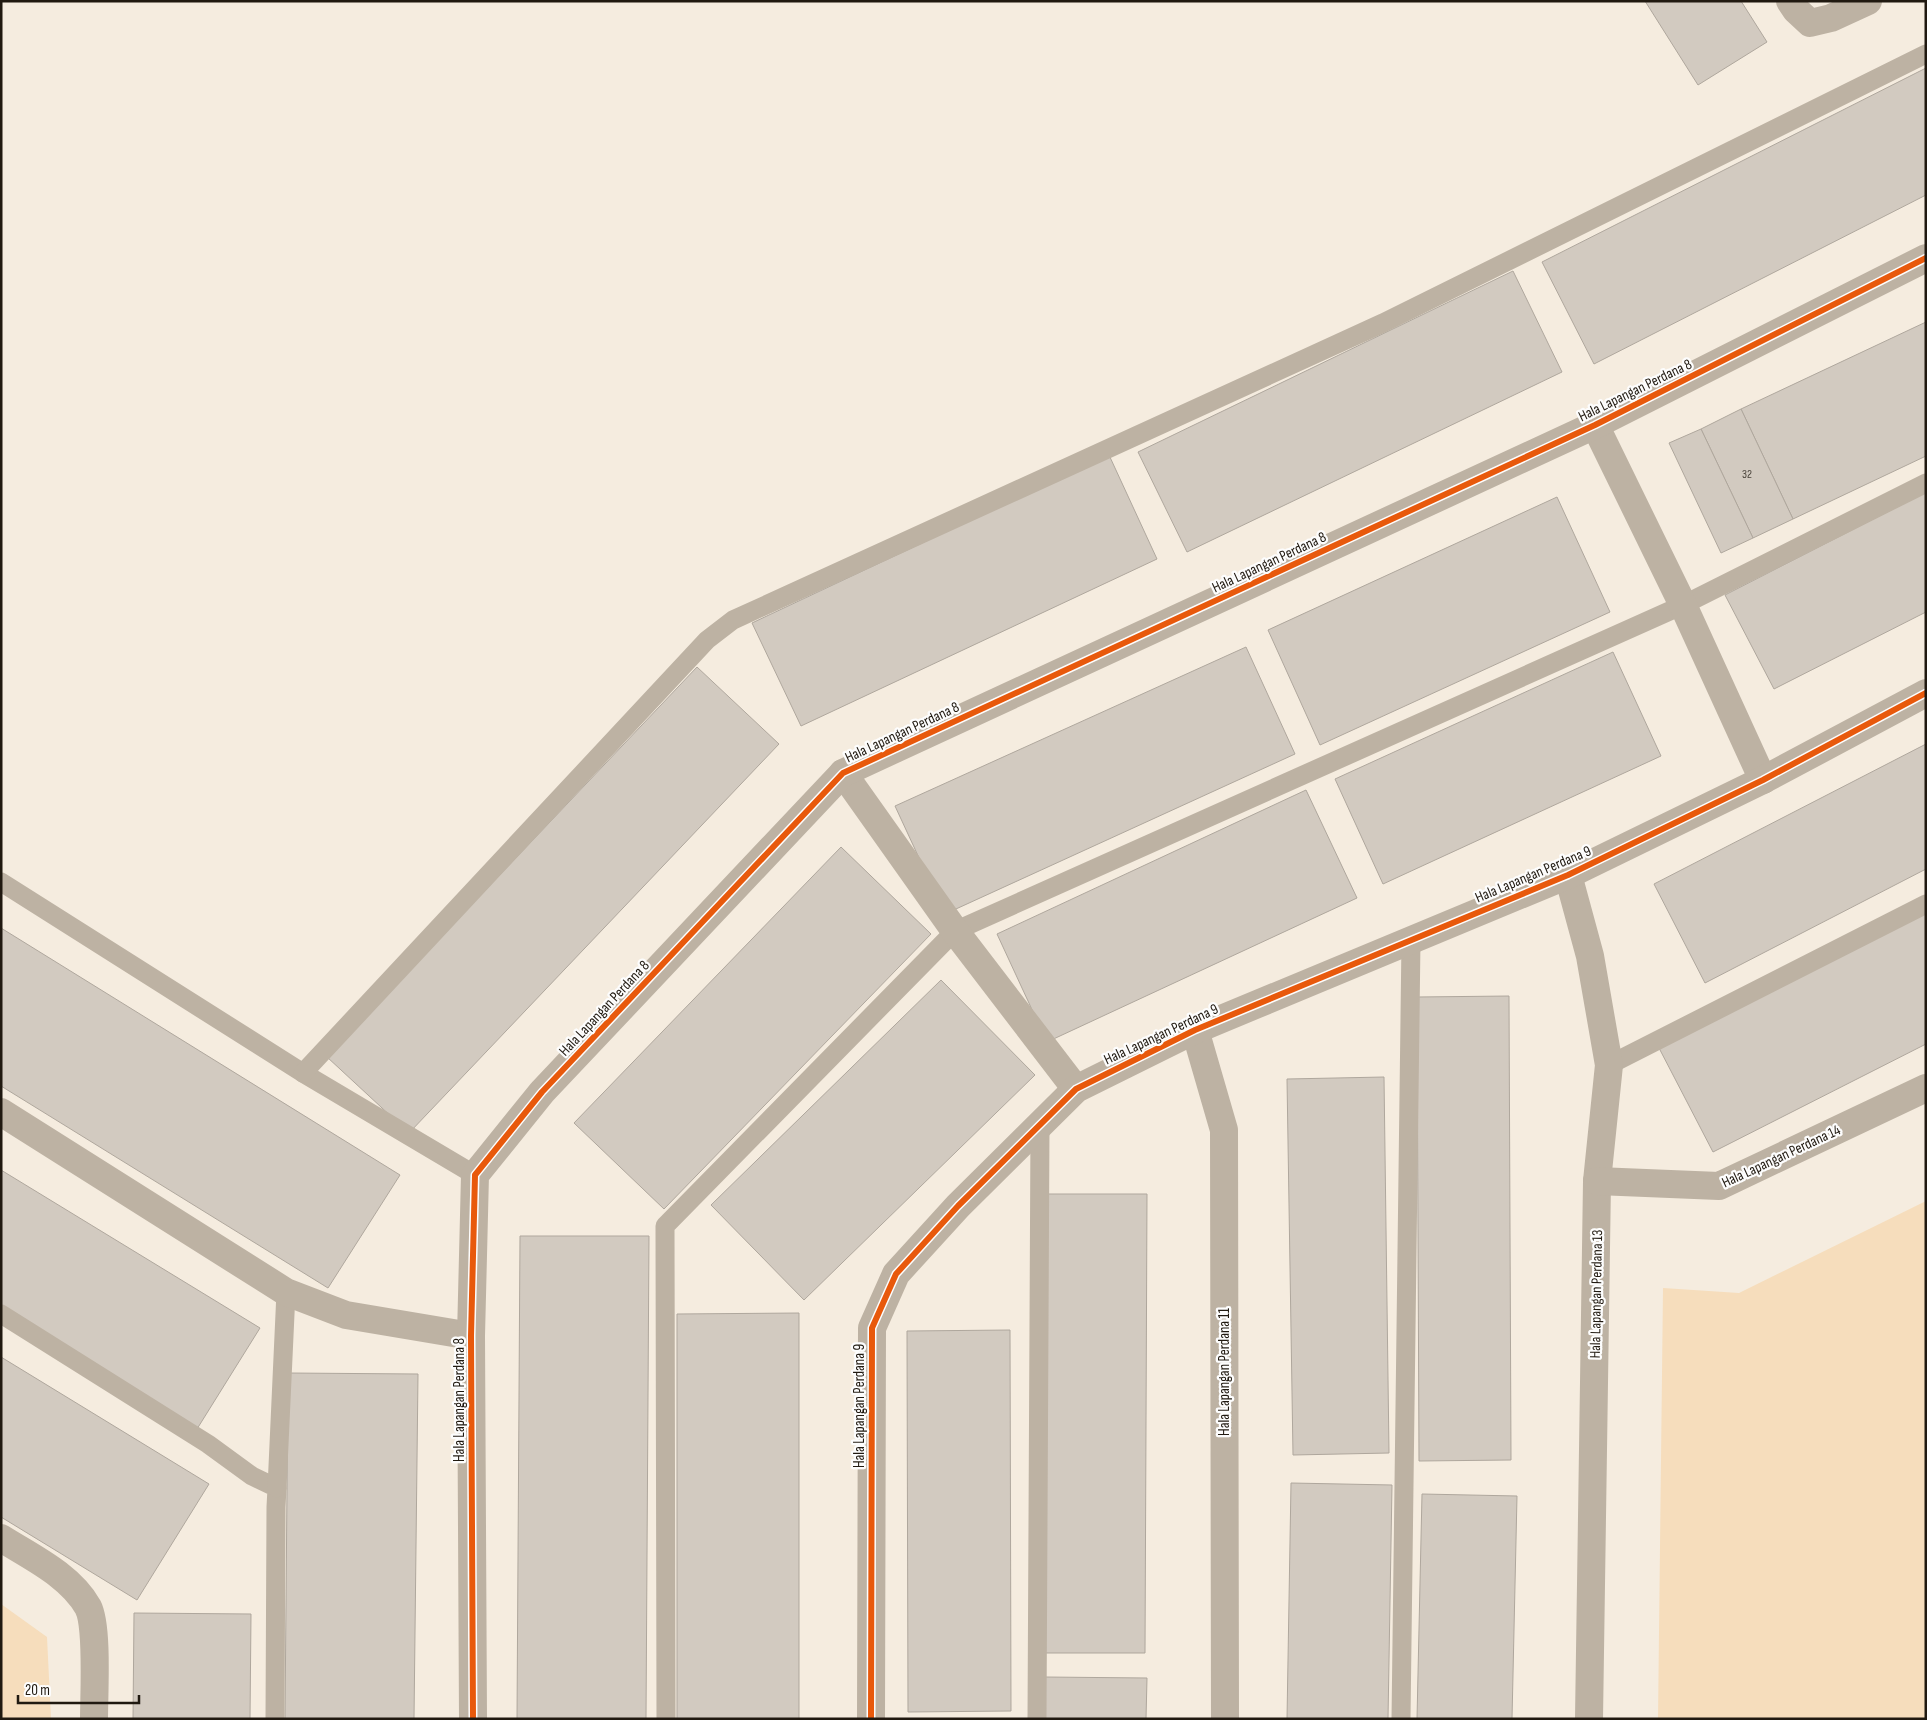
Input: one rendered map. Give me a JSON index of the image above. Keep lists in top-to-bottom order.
{
  "streets": {
    "street": [
      "Hala Lapangan Perdana 8",
      "Hala Lapangan Perdana 9",
      "Hala Lapangan Perdana 14",
      "Hala Lapangan Perdana 13",
      "Hala Lapangan Perdana 11"
    ]
  },
  "crossings": [
    ["Hala Lapangan Perdana 9", "Hala Lapangan Perdana 13"],
    ["Hala Lapangan Perdana 9", "Hala Lapangan Perdana 11"],
    ["Hala Lapangan Perdana 14", "Hala Lapangan Perdana 13"]
  ],
  "house_numbers": ["32"],
  "scale_bar": "20 m"
}
